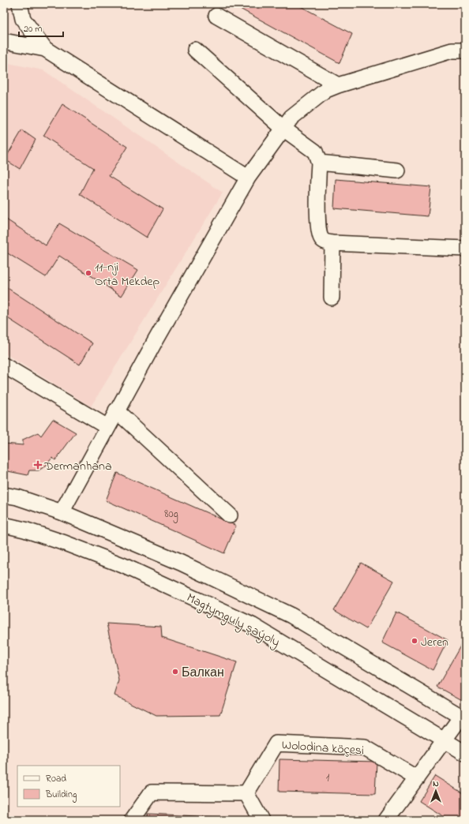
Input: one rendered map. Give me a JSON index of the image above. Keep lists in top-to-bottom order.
{
  "streets": {
    "street": ["Magtymguly şaýoly", "Wolodina köçesi"]
  },
  "places": {
    "other": ["11-nji Orta Mekdep", "Jeren", "Балкан"],
    "health": ["Dermanhana"]
  },
  "house_numbers": ["80g", "1"],
  "legend": ["Road", "Building"],
  "scale_bar": "20 m",
  "north": "top"
}
